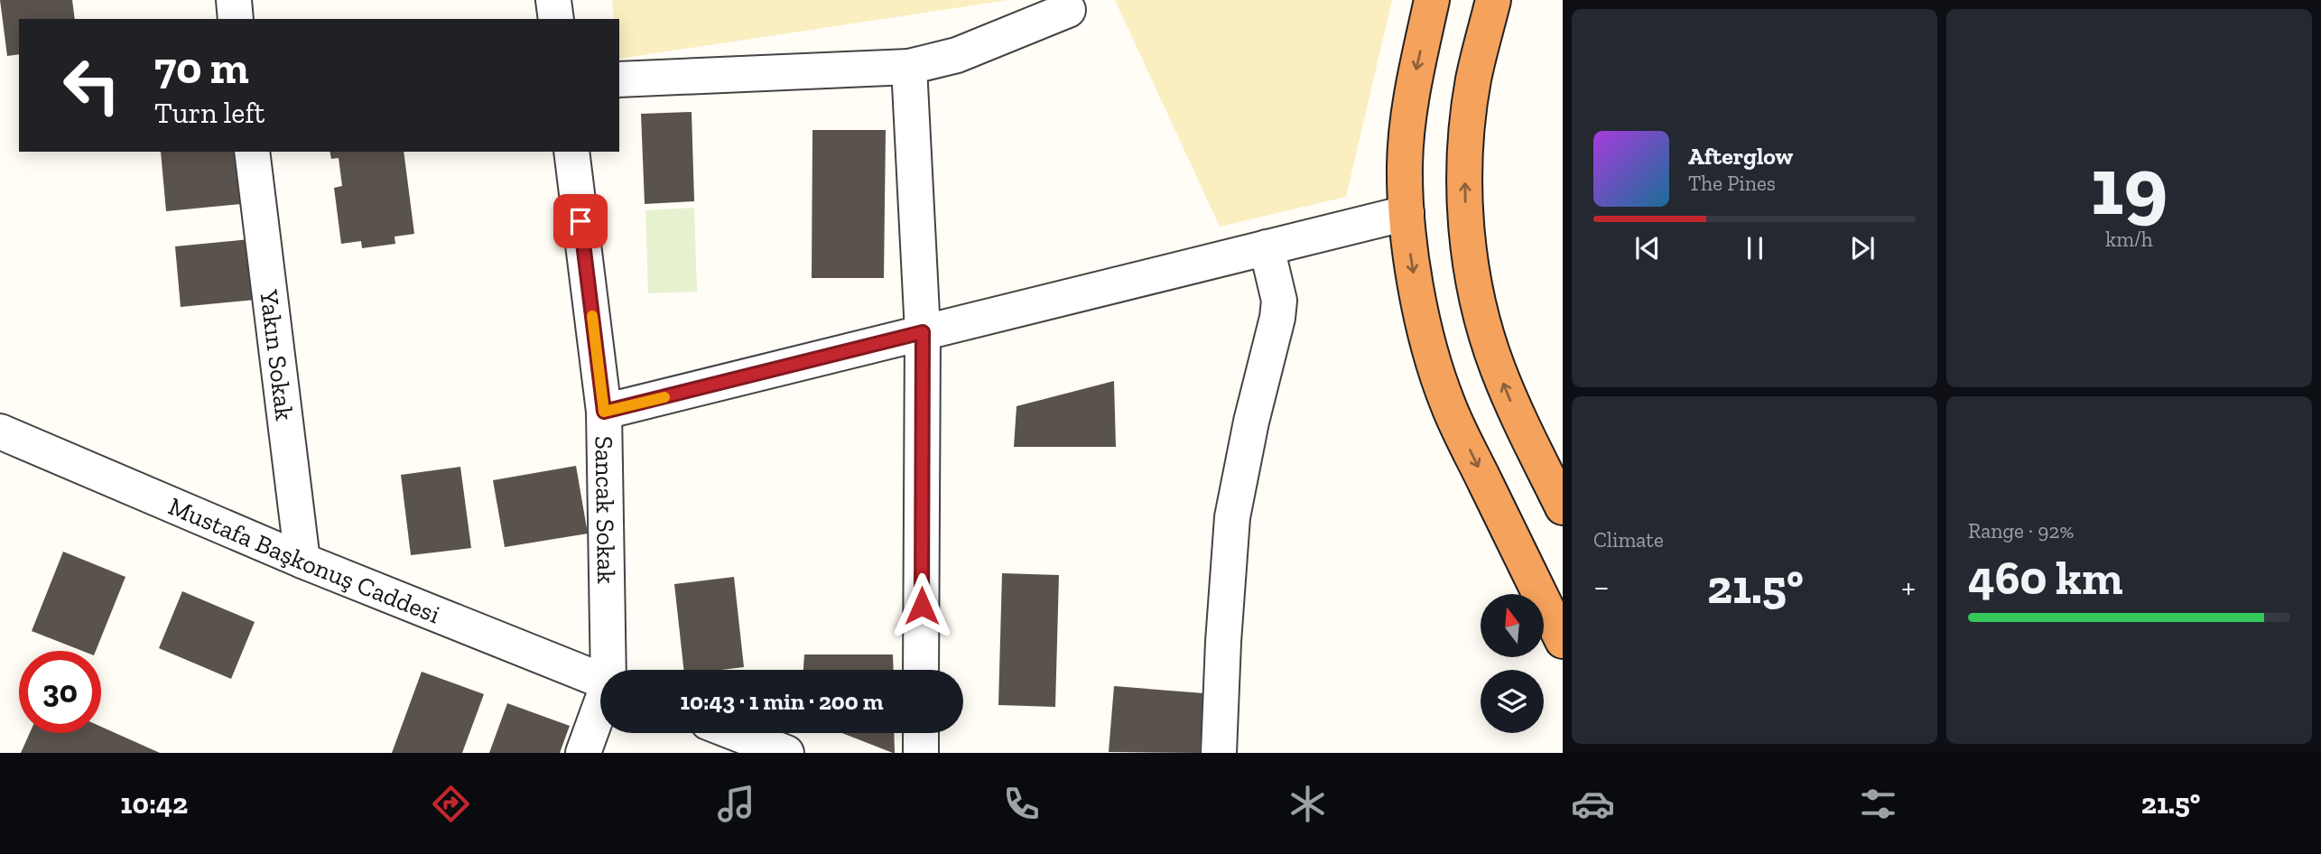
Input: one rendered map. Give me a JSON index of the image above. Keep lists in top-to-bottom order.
{
  "streets": {
    "street": ["Yakın Sokak", "Sancak Sokak", "Mustafa Başkonuş Caddesi"]
  },
  "crossings": [
    ["Yakın Sokak", "Mustafa Başkonuş Caddesi"]
  ],
  "north": "top",
  "page": {
    "tile": [
      ["19", "km/h"],
      "Climate",
      ["Range · 92%", "460 km"]
    ],
    "turn": ["70 m", "Turn left"],
    "song": ["Afterglow", "The Pines"],
    "heat": ["−", "21.5°", "+"],
    "limit": "30",
    "trip": "10:43 · 1 min · 200 m",
    "tabs": ["10:42", "21.5°"]
  }
}
